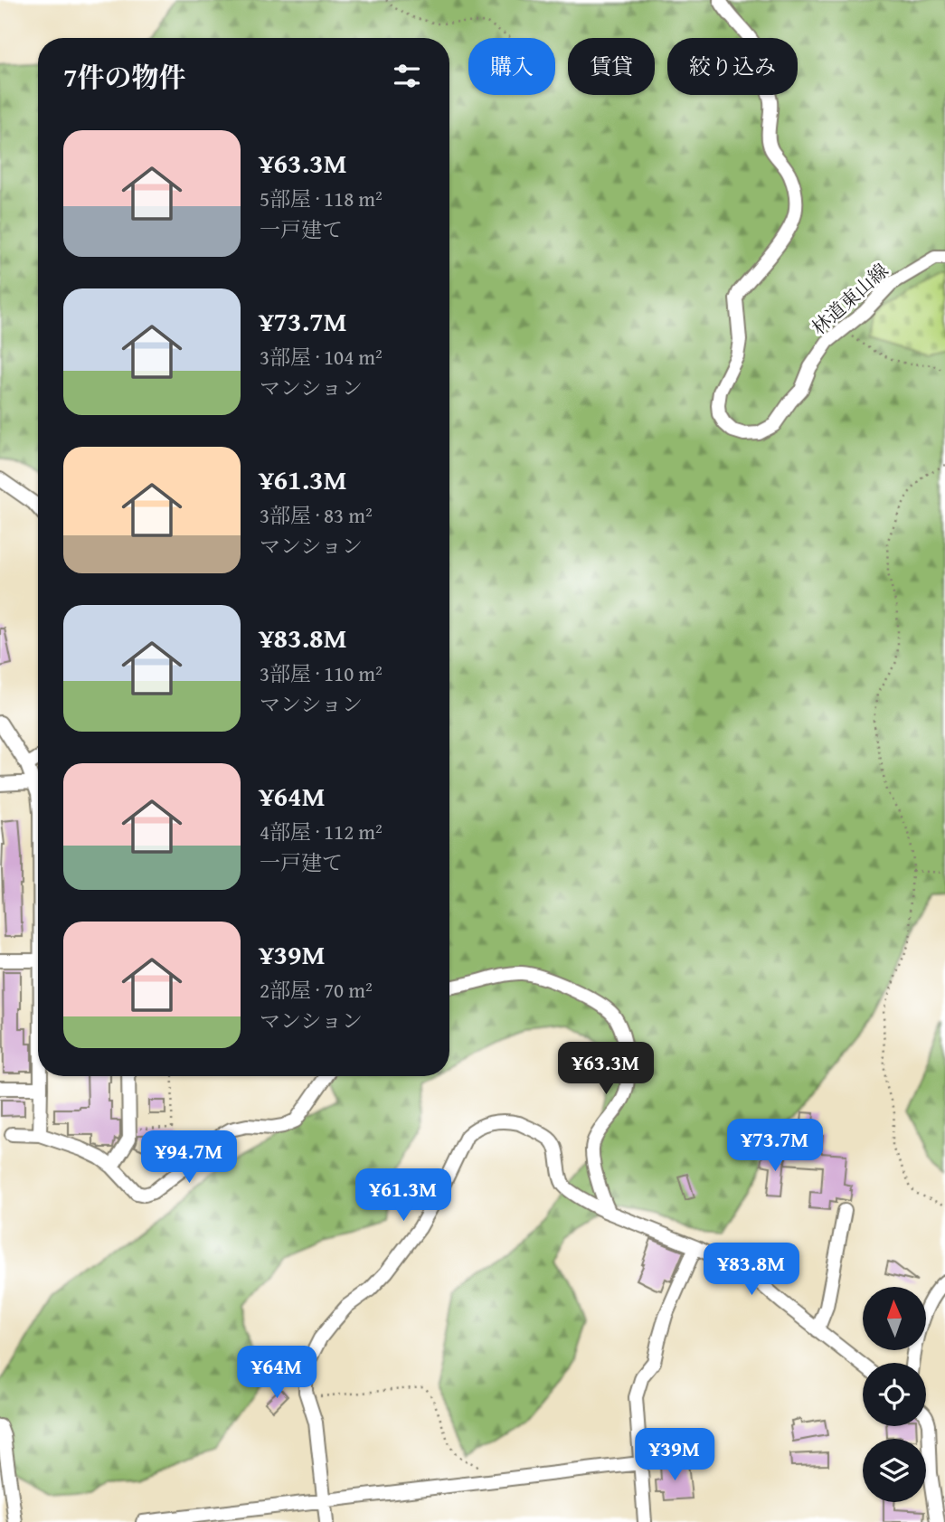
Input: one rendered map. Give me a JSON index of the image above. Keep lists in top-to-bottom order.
{
  "streets": {
    "street": ["林道東山線"]
  },
  "north": "top",
  "page": {
    "chip": ["購入", "賃貸", "絞り込み"],
    "heading": "7件の物件",
    "list": [
      {
        "name": "¥63.3M",
        "note": "5部屋 · 118 m² · 一戸建て"
      },
      {
        "name": "¥73.7M",
        "note": "3部屋 · 104 m² · マンション"
      },
      {
        "name": "¥61.3M",
        "note": "3部屋 · 83 m² · マンション"
      },
      {
        "name": "¥83.8M",
        "note": "3部屋 · 110 m² · マンション"
      },
      {
        "name": "¥64M",
        "note": "4部屋 · 112 m² · 一戸建て"
      },
      {
        "name": "¥39M",
        "note": "2部屋 · 70 m² · マンション"
      }
    ],
    "price": [
      "¥63.3M",
      "¥73.7M",
      "¥94.7M",
      "¥61.3M",
      "¥83.8M",
      "¥64M",
      "¥39M"
    ]
  }
}
